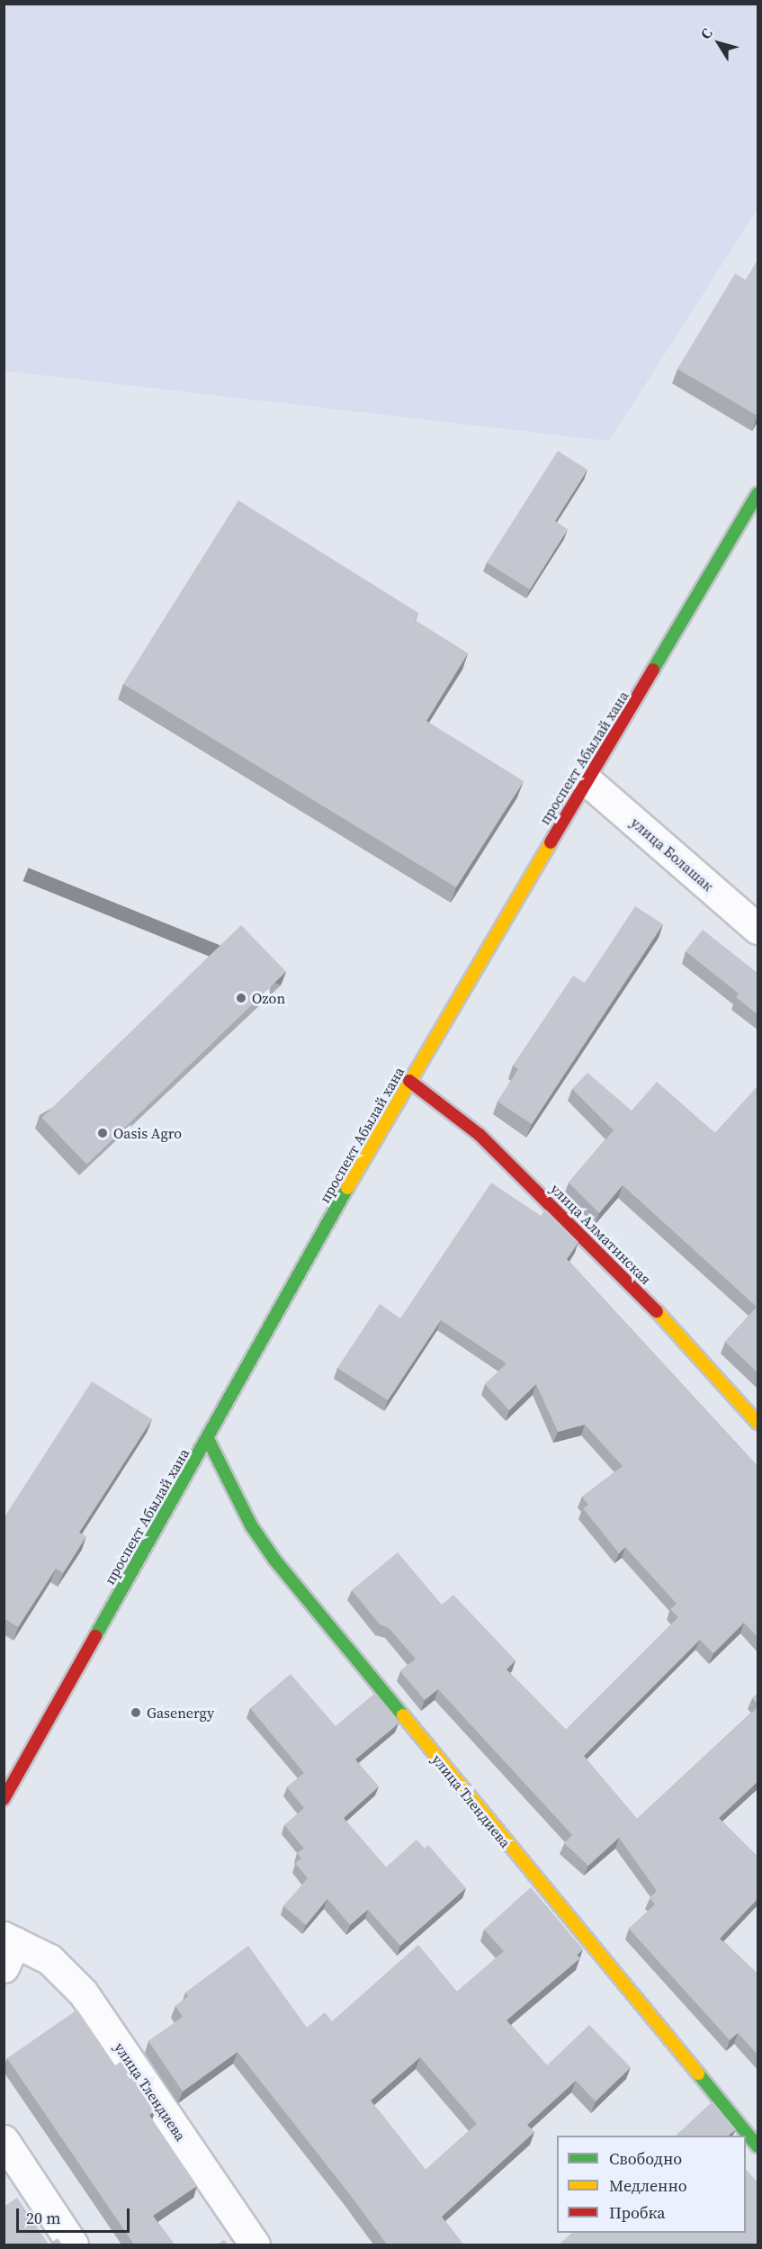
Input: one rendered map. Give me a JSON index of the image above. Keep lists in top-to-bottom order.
{
  "streets": {
    "main road": ["проспект Абылай хана", "улица Алматинская", "улица Тлендиева"],
    "street": ["улица Болашак"]
  },
  "crossings": [
    ["проспект Абылай хана", "улица Болашак"],
    ["проспект Абылай хана", "улица Алматинская"],
    ["проспект Абылай хана", "улица Тлендиева"]
  ],
  "places": ["Ozon", "Oasis Agro", "Gasenergy"],
  "legend": ["Свободно", "Медленно", "Пробка"],
  "scale_bar": "20 m",
  "north": "top left"
}
